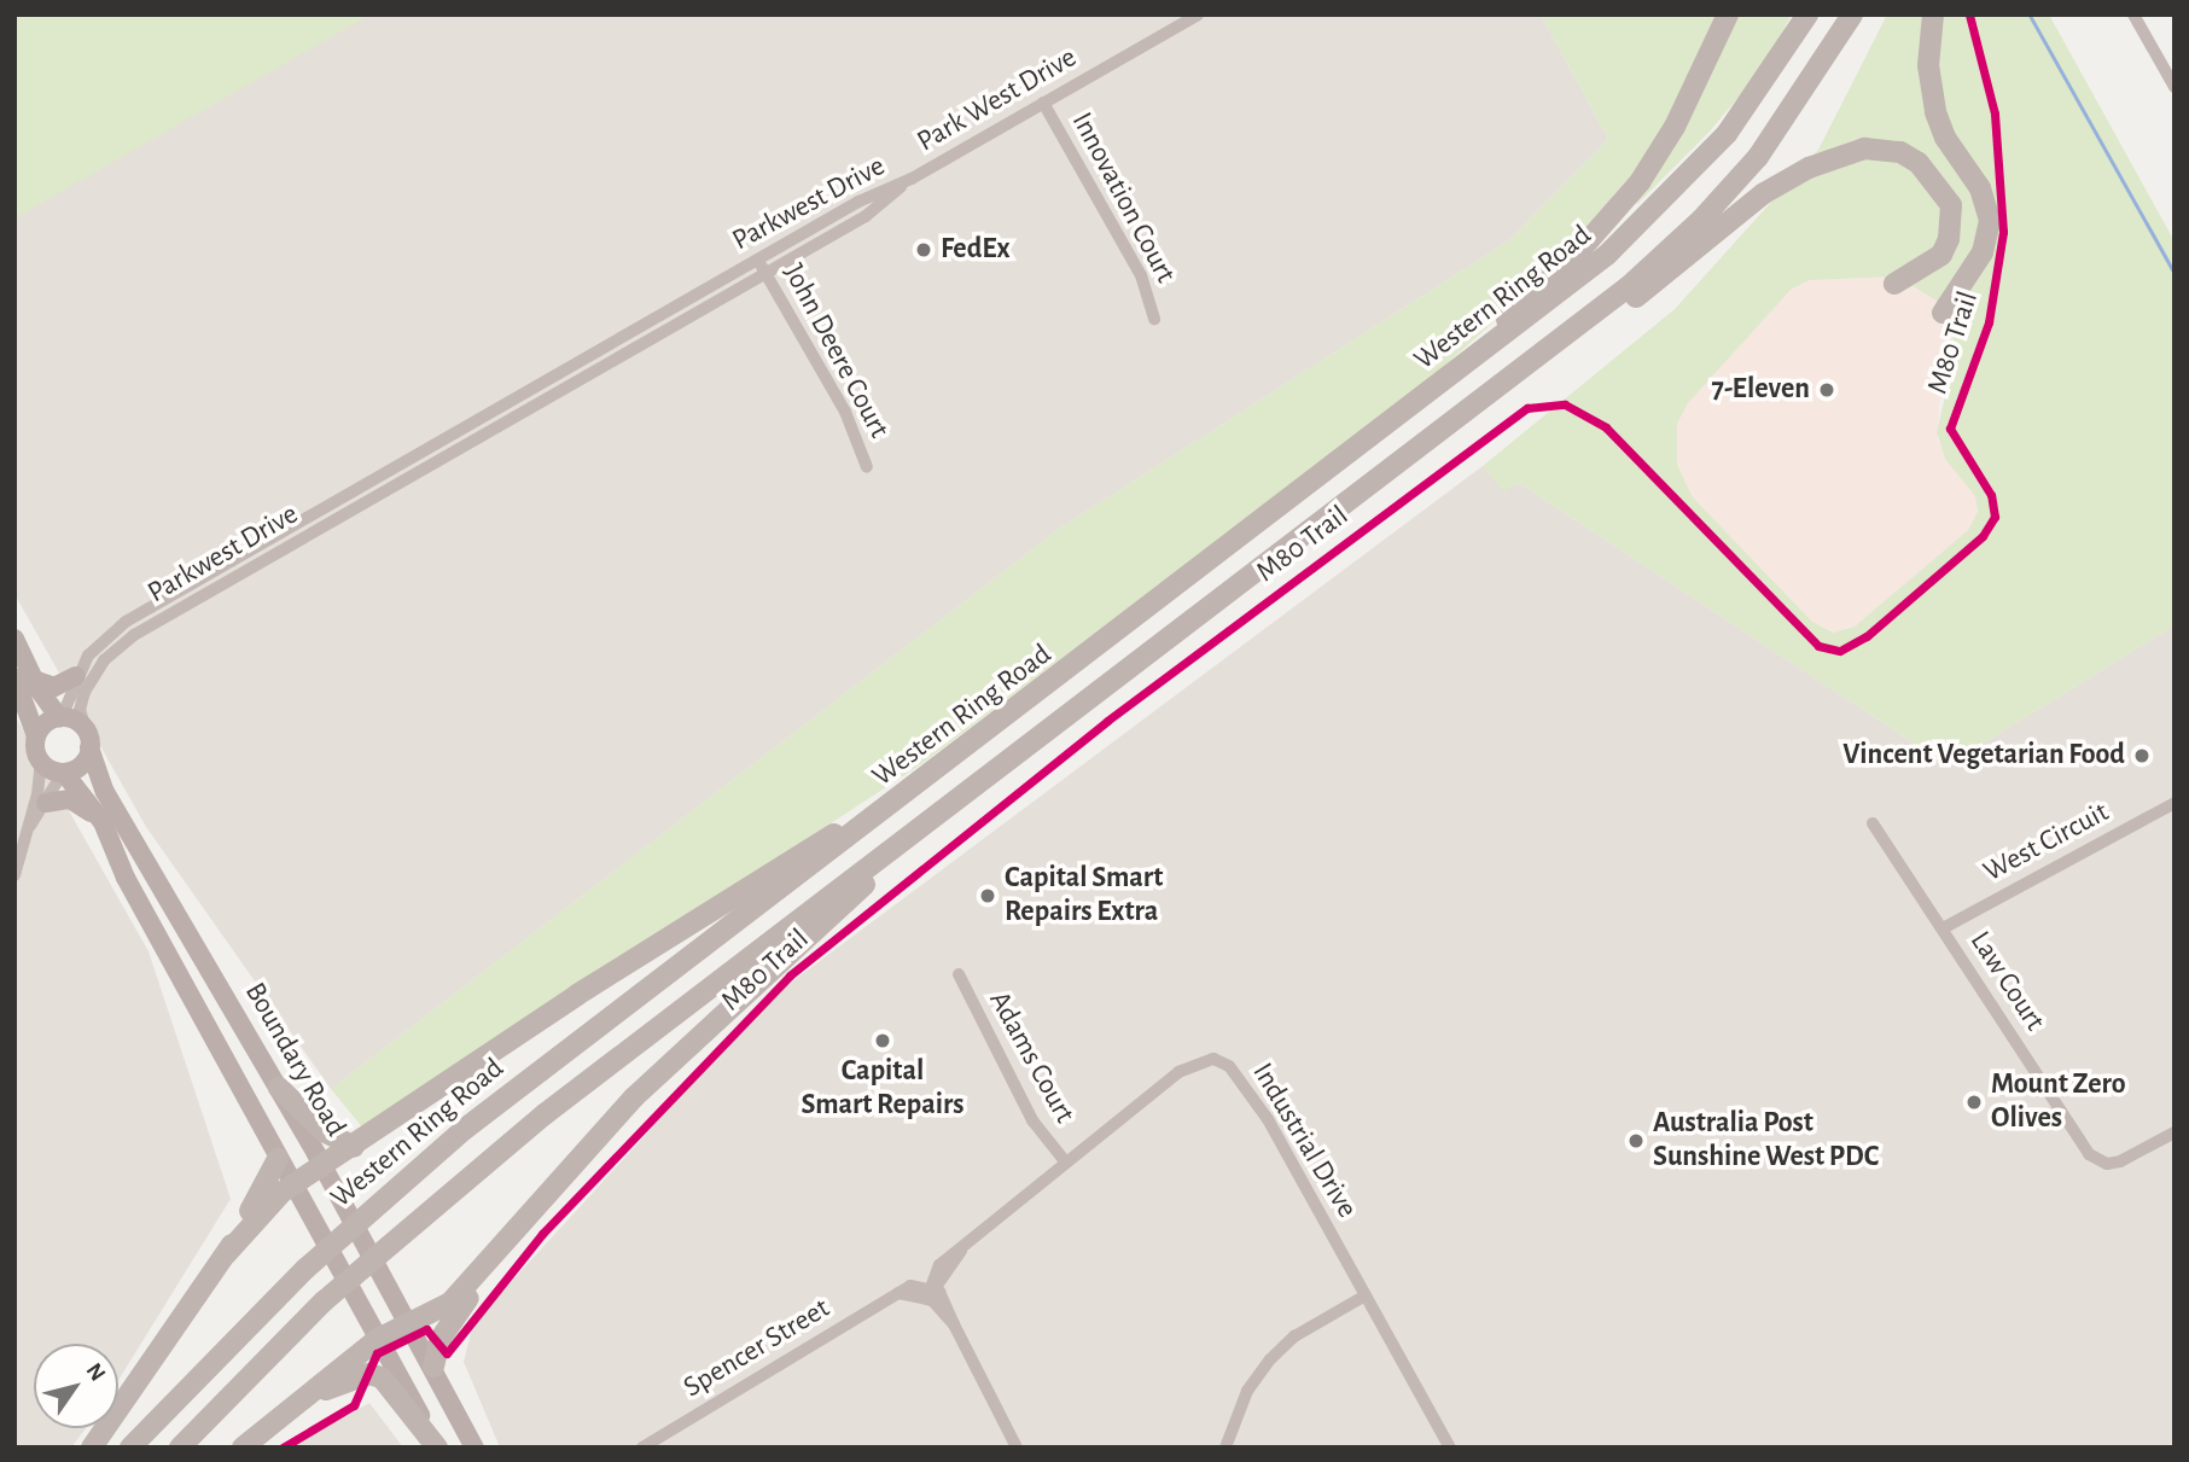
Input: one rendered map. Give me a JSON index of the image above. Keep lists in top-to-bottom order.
{
  "streets": {
    "highway": ["Western Ring Road"],
    "main road": ["Boundary Road"],
    "street": [
      "Park West Drive",
      "Innovation Court",
      "Parkwest Drive",
      "John Deere Court",
      "West Circuit",
      "Law Court",
      "Adams Court",
      "Industrial Drive",
      "Spencer Street"
    ],
    "cycle path": ["M80 Trail"]
  },
  "crossings": [
    ["Park West Drive", "Innovation Court"],
    ["Park West Drive", "Parkwest Drive"],
    ["Parkwest Drive", "John Deere Court"],
    ["Parkwest Drive", "Boundary Road"],
    ["West Circuit", "Law Court"],
    ["Adams Court", "Industrial Drive"],
    ["Industrial Drive", "Spencer Street"]
  ],
  "places": [
    "FedEx",
    "7-Eleven",
    "Vincent Vegetarian Food",
    "Capital Smart Repairs Extra",
    "Capital Smart Repairs",
    "Mount Zero Olives",
    "Australia Post Sunshine West PDC"
  ],
  "north": "top right"
}
